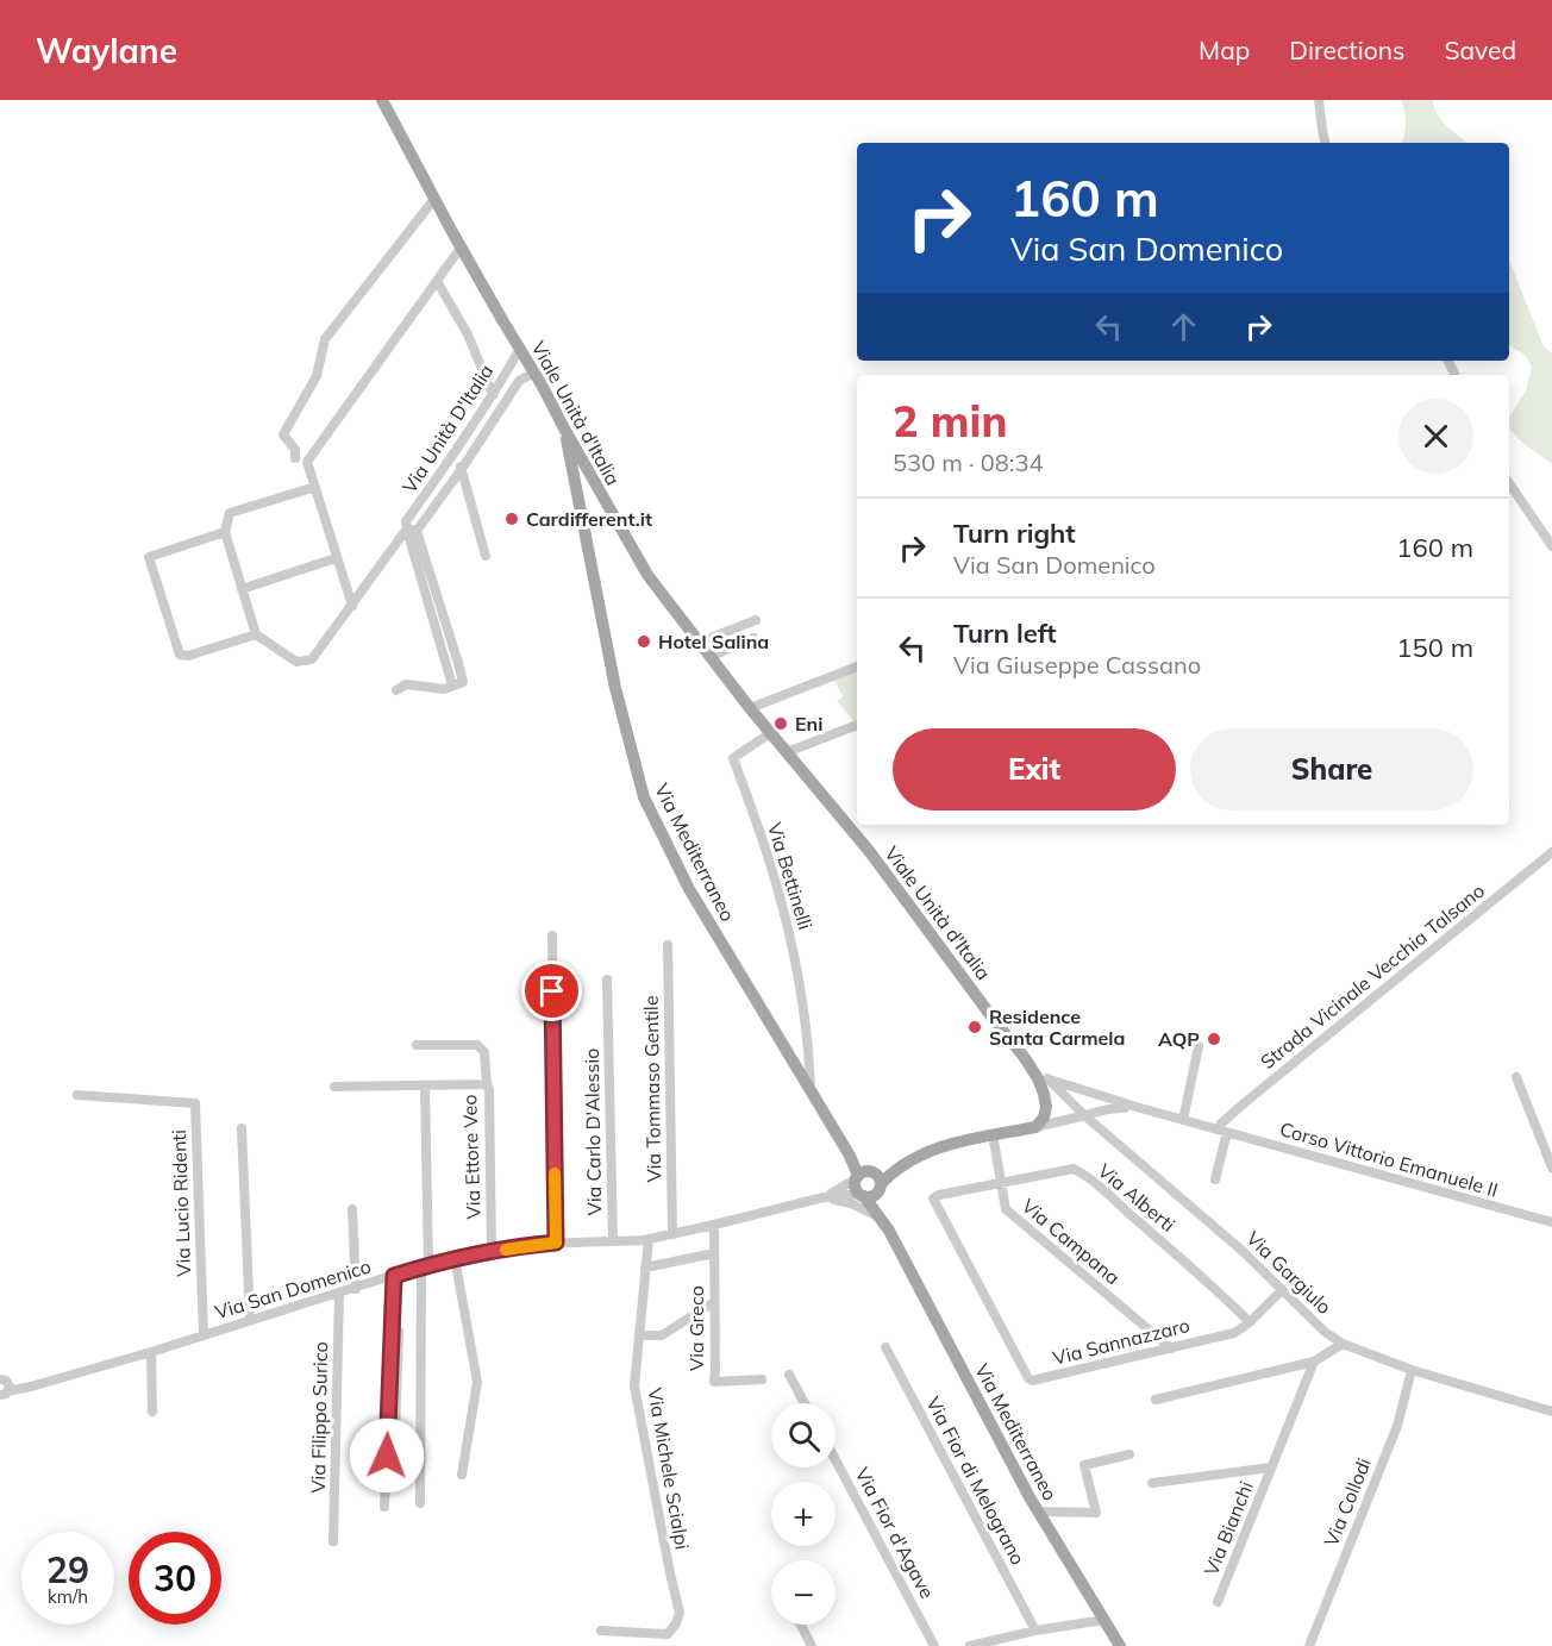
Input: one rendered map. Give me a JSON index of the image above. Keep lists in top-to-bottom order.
{
  "streets": {
    "main road": ["Viale Unità d'Italia", "Via Mediterraneo"],
    "street": [
      "Via Unità D'Italia",
      "Via Bettinelli",
      "Strada Vicinale Vecchia Talsano",
      "Via Tommaso Gentile",
      "Via Carlo D'Alessio",
      "Via Ettore Veo",
      "Corso Vittorio Emanuele II",
      "Via Alberti",
      "Via Lucio Ridenti",
      "Via Campana",
      "Via Gargiulo",
      "Via San Domenico",
      "Via Greco",
      "Via Sannazzaro",
      "Via Filippo Surico",
      "Via Michele Scialpi",
      "Via Fior di Melograno",
      "Via Collodi",
      "Via Bianchi",
      "Via Fior d'Agave"
    ]
  },
  "crossings": [
    ["Viale Unità d'Italia", "Via Unità D'Italia"],
    ["Viale Unità d'Italia", "Via Mediterraneo"],
    ["Viale Unità d'Italia", "Via Bettinelli"],
    ["Viale Unità d'Italia", "Via Gargiulo"],
    ["Via Mediterraneo", "Via Bettinelli"],
    ["Via Mediterraneo", "Via San Domenico"],
    ["Strada Vicinale Vecchia Talsano", "Corso Vittorio Emanuele II"],
    ["Via Tommaso Gentile", "Via San Domenico"],
    ["Via Carlo D'Alessio", "Via San Domenico"],
    ["Via Ettore Veo", "Via San Domenico"],
    ["Corso Vittorio Emanuele II", "Via Gargiulo"],
    ["Via Alberti", "Via Campana"],
    ["Via Alberti", "Via Sannazzaro"],
    ["Via Lucio Ridenti", "Via San Domenico"],
    ["Via Campana", "Via Sannazzaro"],
    ["Via Gargiulo", "Via Sannazzaro"],
    ["Via Gargiulo", "Via Collodi"],
    ["Via San Domenico", "Via Greco"],
    ["Via San Domenico", "Via Filippo Surico"],
    ["Via San Domenico", "Via Michele Scialpi"]
  ],
  "places": [
    "Cardifferent.it",
    "Hotel Salina",
    "Eni",
    "Residence Santa Carmela",
    "AQP"
  ],
  "page": {
    "header": "Waylane",
    "nav": ["Map", "Directions", "Saved"],
    "turn": ["160 m", "Via San Domenico"],
    "heading": ["2 min", "530 m · 08:34"],
    "list": [
      {
        "name": "Turn right",
        "note": "Via San Domenico",
        "value": "160 m"
      },
      {
        "name": "Turn left",
        "note": "Via Giuseppe Cassano",
        "value": "150 m"
      }
    ],
    "buttons": ["Exit", "Share"],
    "map_buttons": ["+", "−"],
    "speed": "29 km/h",
    "limit": "30"
  }
}
